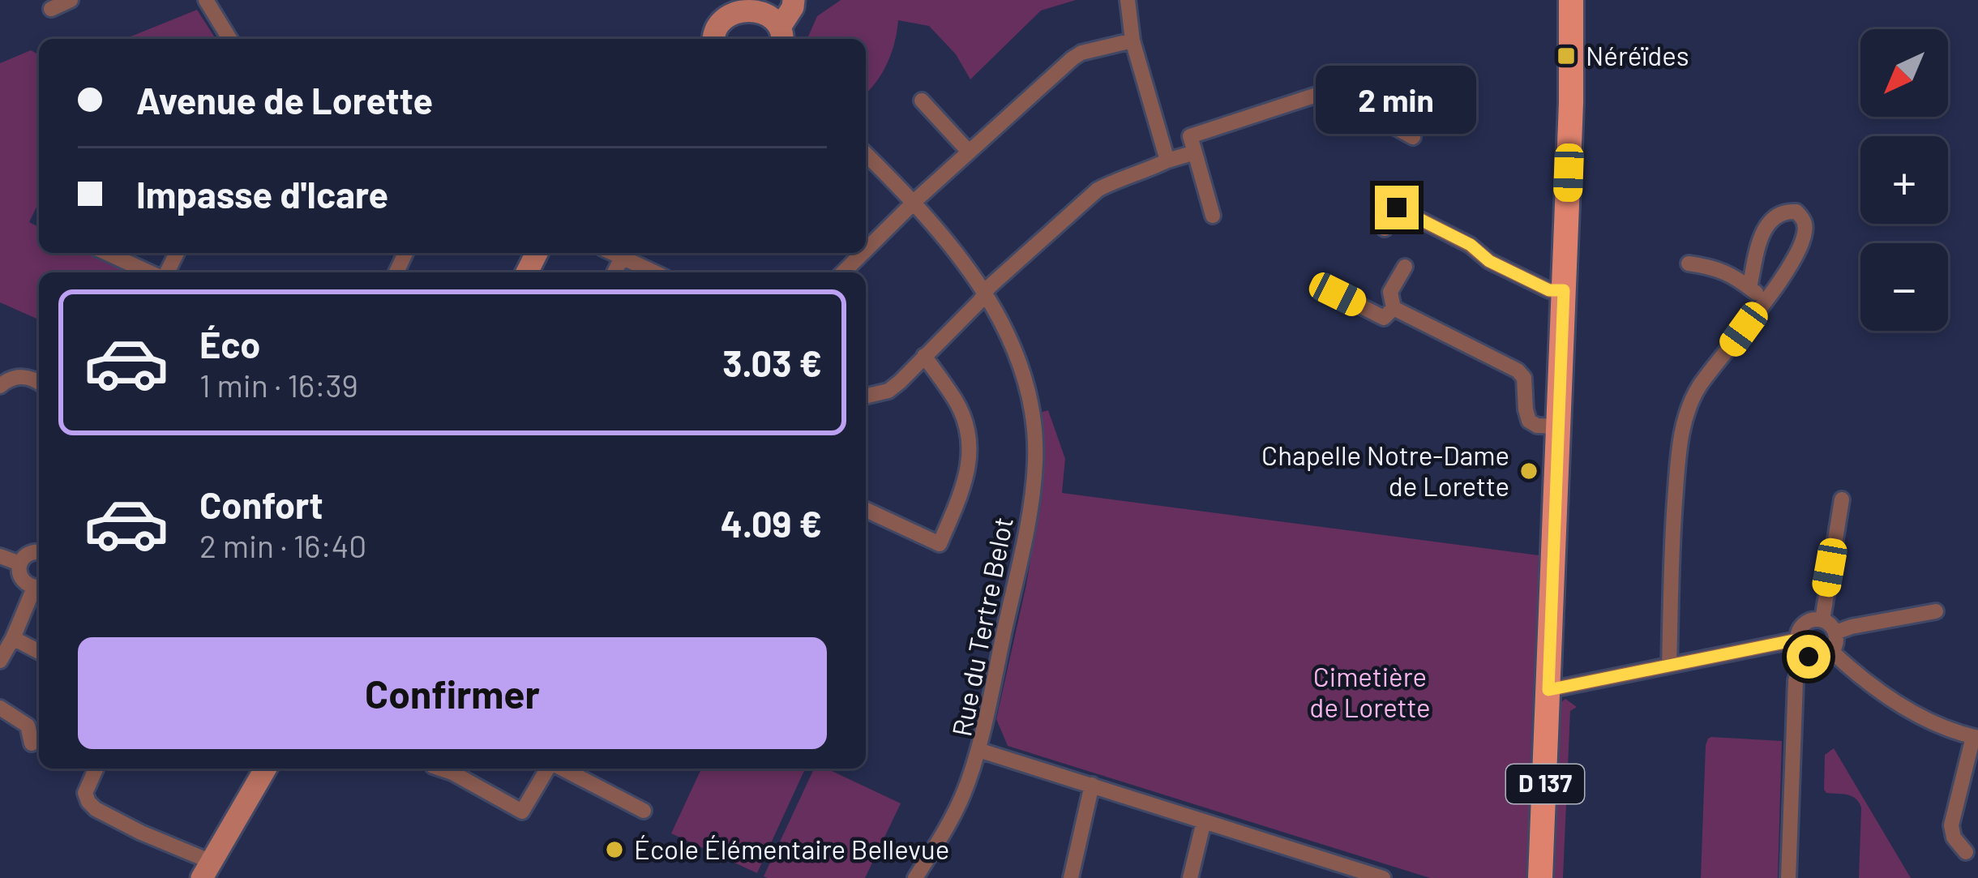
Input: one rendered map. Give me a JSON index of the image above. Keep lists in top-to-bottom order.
{
  "streets": {
    "main road": ["D 137"],
    "street": ["Rue du Tertre Belot"]
  },
  "parks": ["Cimetière de Lorette"],
  "places": {
    "transit": ["Néréïdes"],
    "other": ["Chapelle Notre-Dame de Lorette", "École Élémentaire Bellevue"]
  },
  "north": "bottom left",
  "page": {
    "map_buttons": ["+", "−"],
    "banner": ["Avenue de Lorette", "Impasse d'Icare"],
    "bubble": "2 min",
    "list": [
      {
        "name": "Éco",
        "note": "1 min · 16:39",
        "value": "3.03 €"
      },
      {
        "name": "Confort",
        "note": "2 min · 16:40",
        "value": "4.09 €"
      }
    ],
    "buttons": "Confirmer"
  }
}
